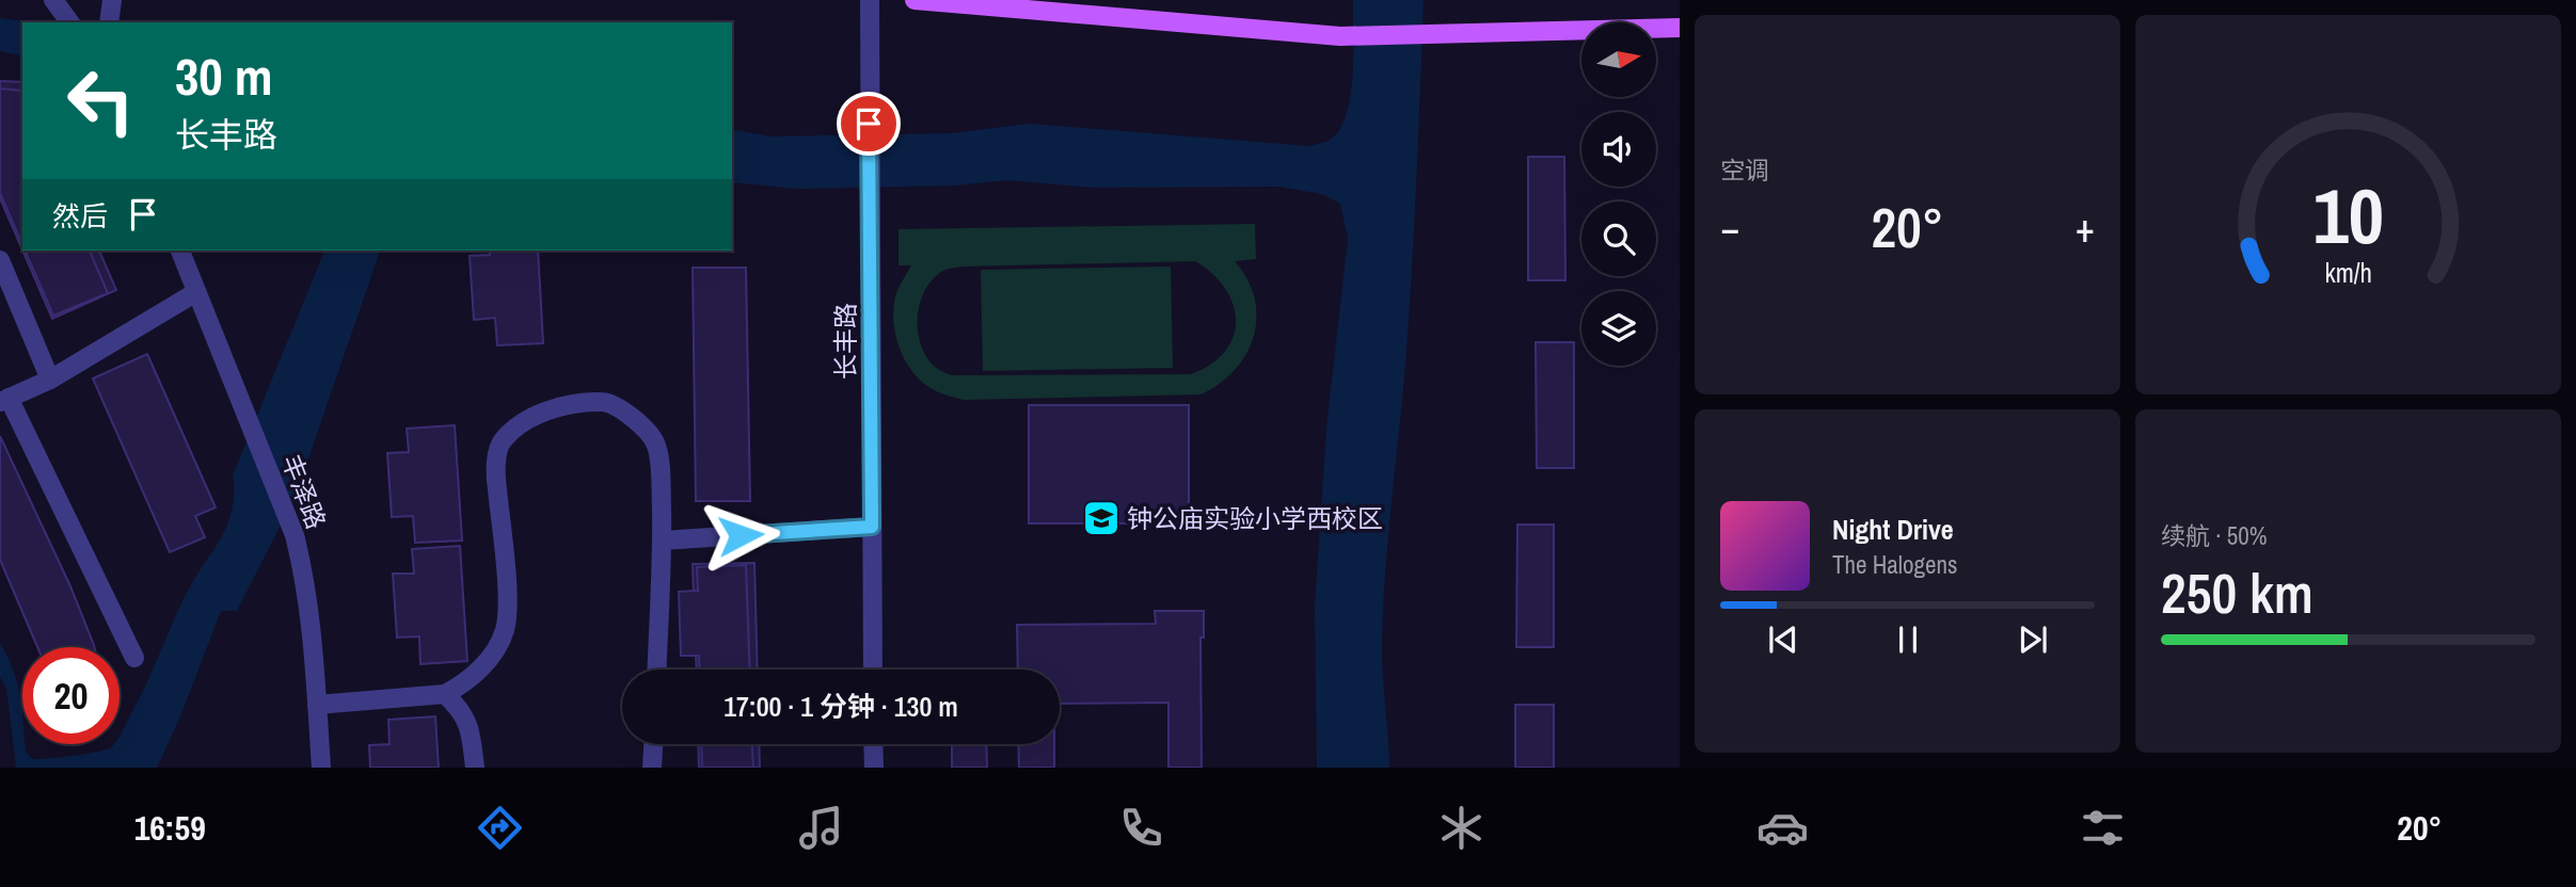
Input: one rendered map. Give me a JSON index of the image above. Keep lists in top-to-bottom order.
{
  "streets": {
    "street": ["长丰路", "丰泽路"]
  },
  "places": {
    "school or university": ["钟公庙实验小学西校区"]
  },
  "north": "right",
  "page": {
    "tile": [
      "空调",
      ["续航 · 50%", "250 km"]
    ],
    "turn": ["30 m", "长丰路"],
    "then": "然后",
    "heat": ["−", "20°", "+"],
    "song": ["Night Drive", "The Halogens"],
    "limit": "20",
    "trip": "17:00 · 1 分钟 · 130 m",
    "tabs": ["16:59", "20°"],
    "gauge": ["10", "km/h"]
  }
}
